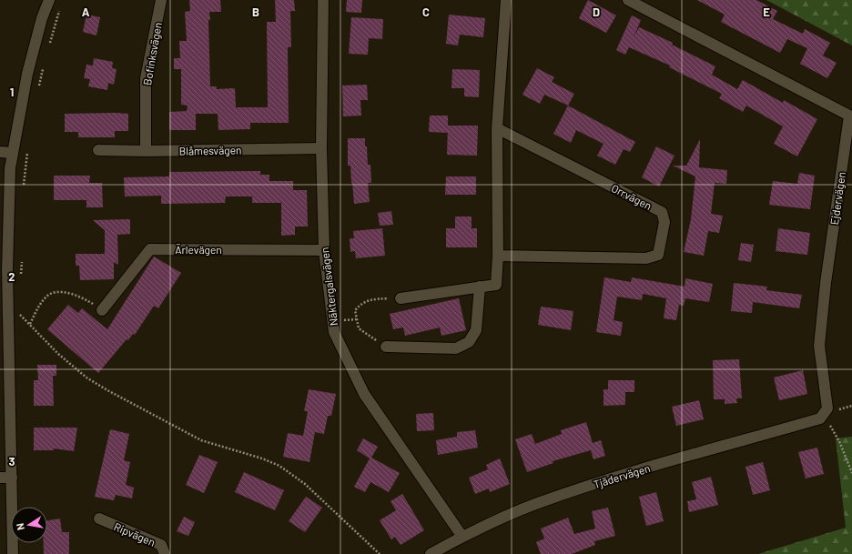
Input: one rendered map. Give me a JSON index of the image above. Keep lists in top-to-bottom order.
{
  "streets": {
    "street": [
      "Bofinksvägen",
      "Blåmesvägen",
      "Orrvägen",
      "Ejdervägen",
      "Ärlevägen",
      "Näktergalsvägen",
      "Tjädervägen",
      "Ripvägen"
    ]
  },
  "crossings": [
    ["Bofinksvägen", "Blåmesvägen"],
    ["Blåmesvägen", "Näktergalsvägen"],
    ["Ejdervägen", "Tjädervägen"],
    ["Ärlevägen", "Näktergalsvägen"],
    ["Näktergalsvägen", "Tjädervägen"]
  ],
  "north": "left",
  "grid": {
    "columns": [
      "A",
      "B",
      "C",
      "D",
      "E"
    ],
    "rows": ["1", "2", "3"]
  }
}
